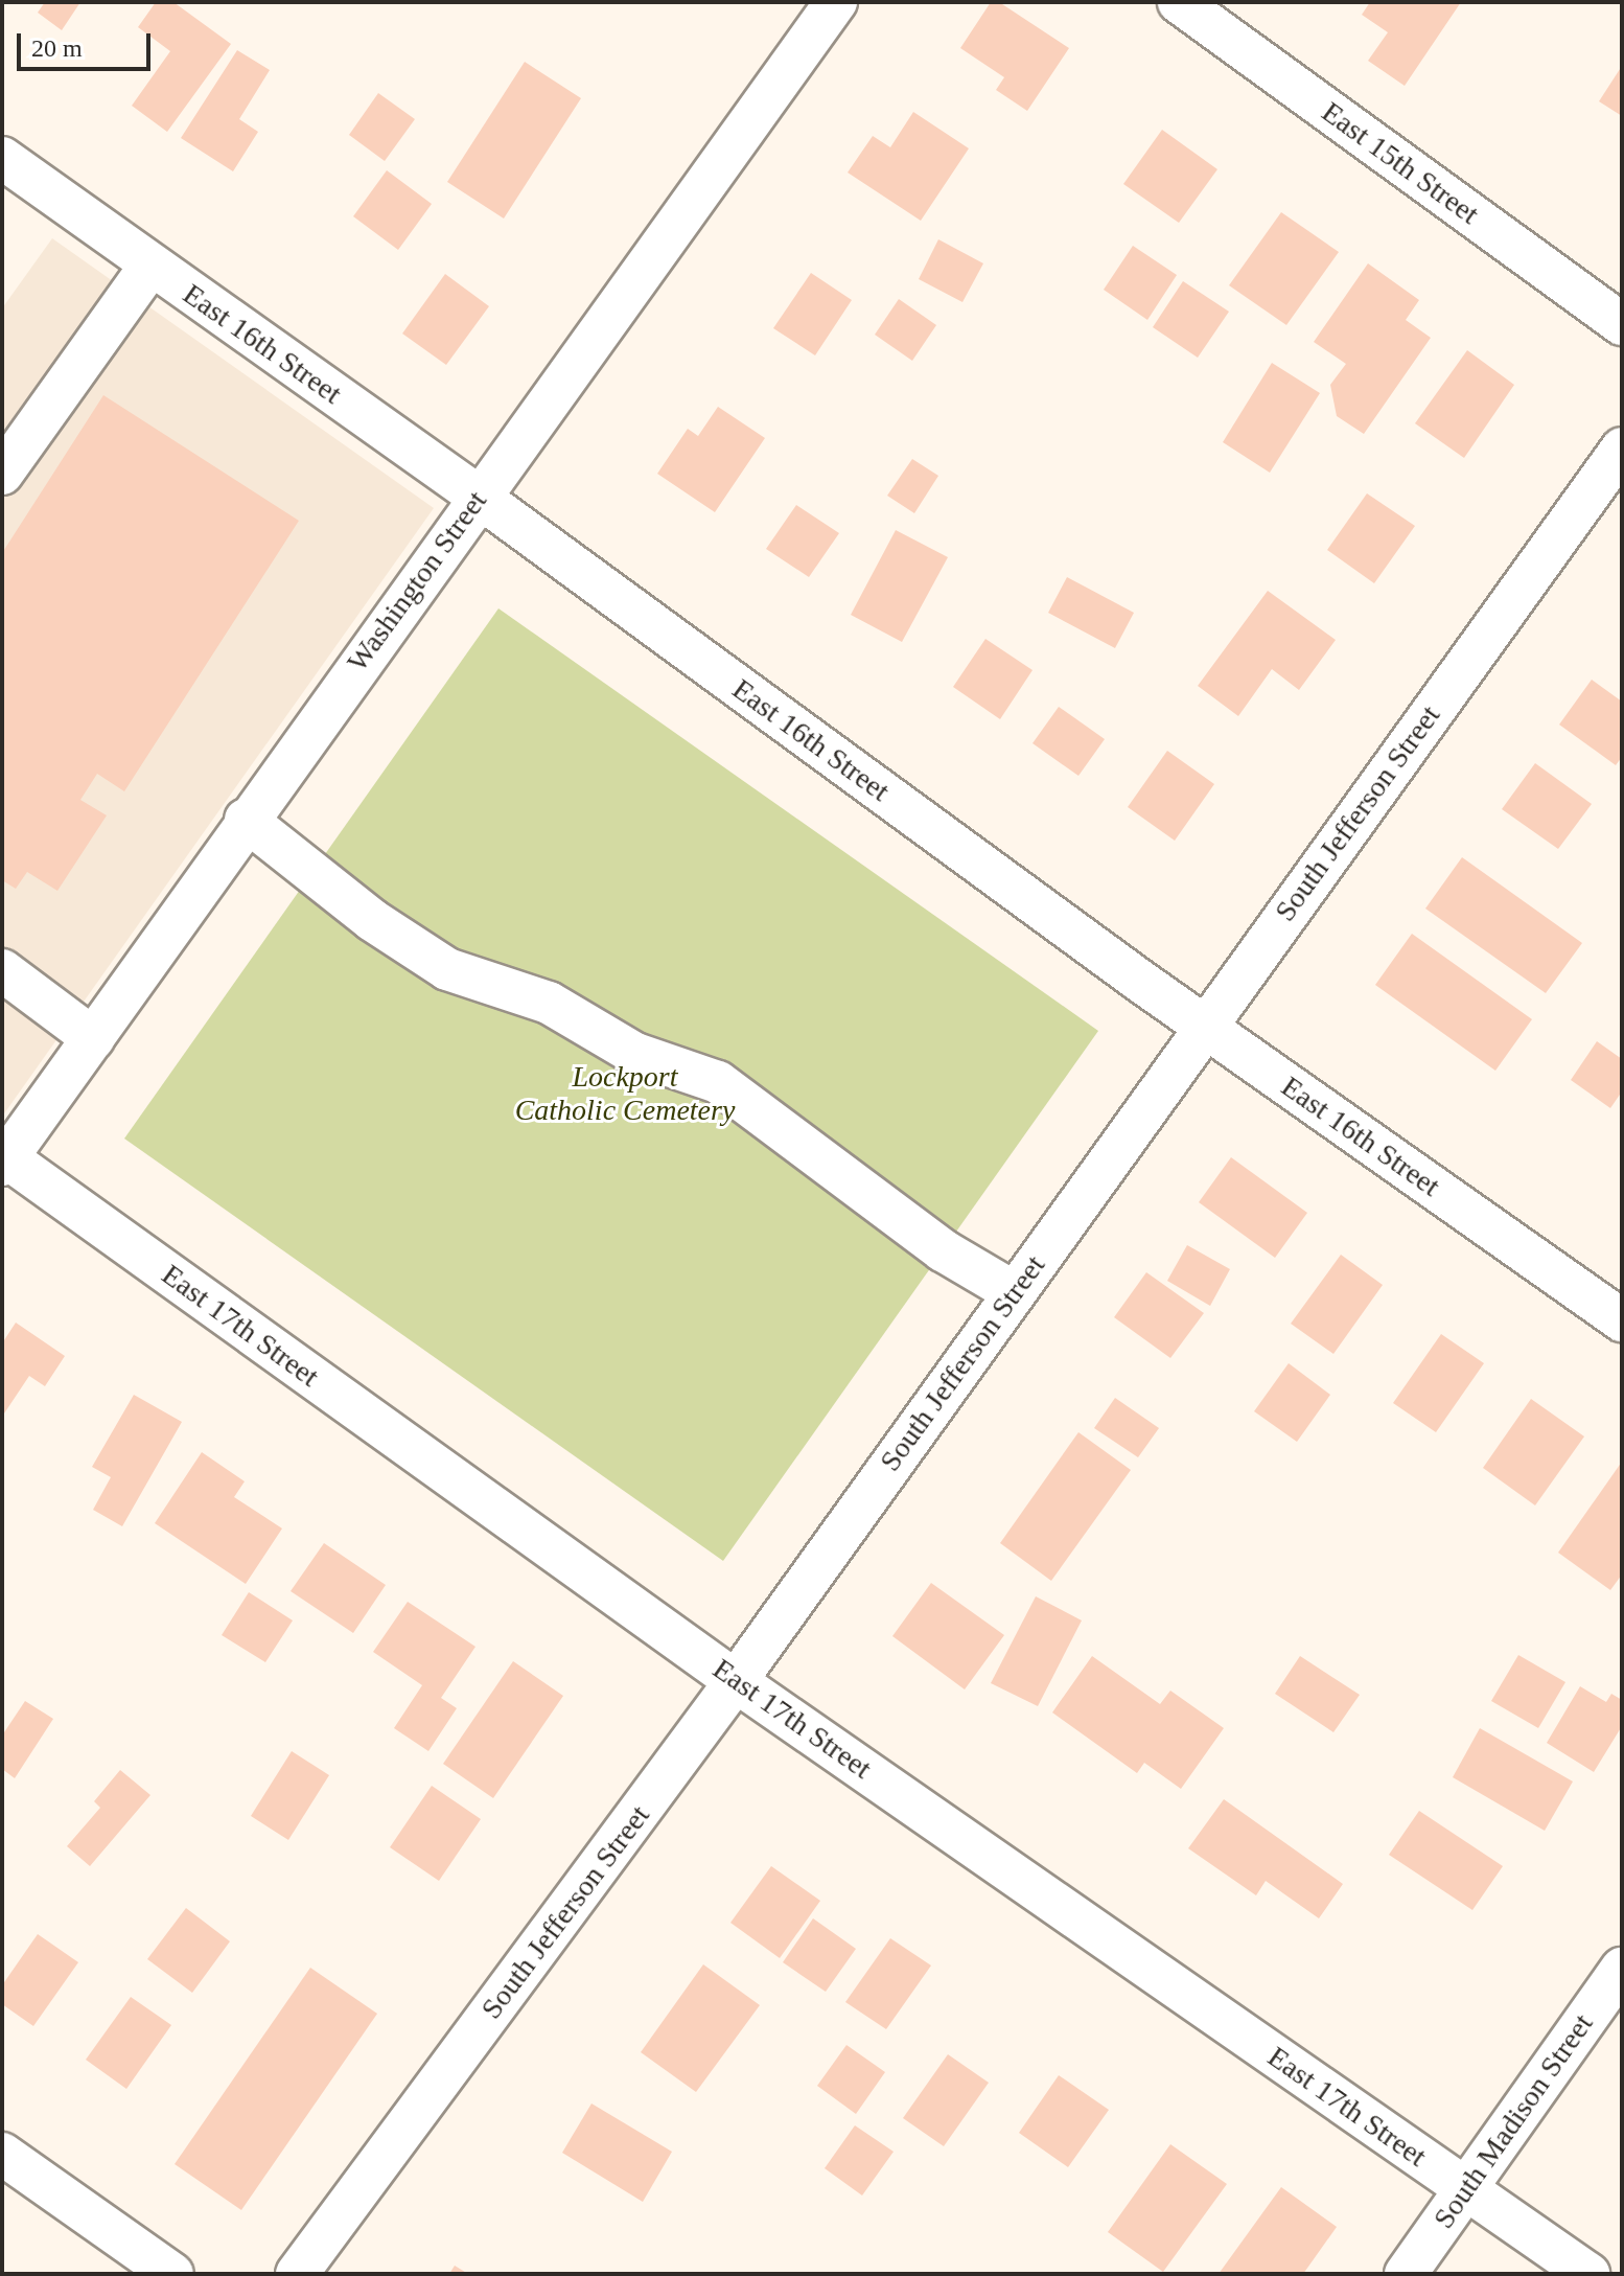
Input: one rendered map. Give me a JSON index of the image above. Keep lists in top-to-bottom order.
{
  "streets": {
    "street": [
      "East 15th Street",
      "East 16th Street",
      "Washington Street",
      "South Jefferson Street",
      "East 17th Street",
      "South Madison Street"
    ]
  },
  "crossings": [
    ["East 16th Street", "Washington Street"],
    ["East 16th Street", "South Jefferson Street"],
    ["Washington Street", "East 17th Street"],
    ["South Jefferson Street", "East 17th Street"],
    ["East 17th Street", "South Madison Street"]
  ],
  "parks": ["Lockport Catholic Cemetery"],
  "scale_bar": "20 m"
}
